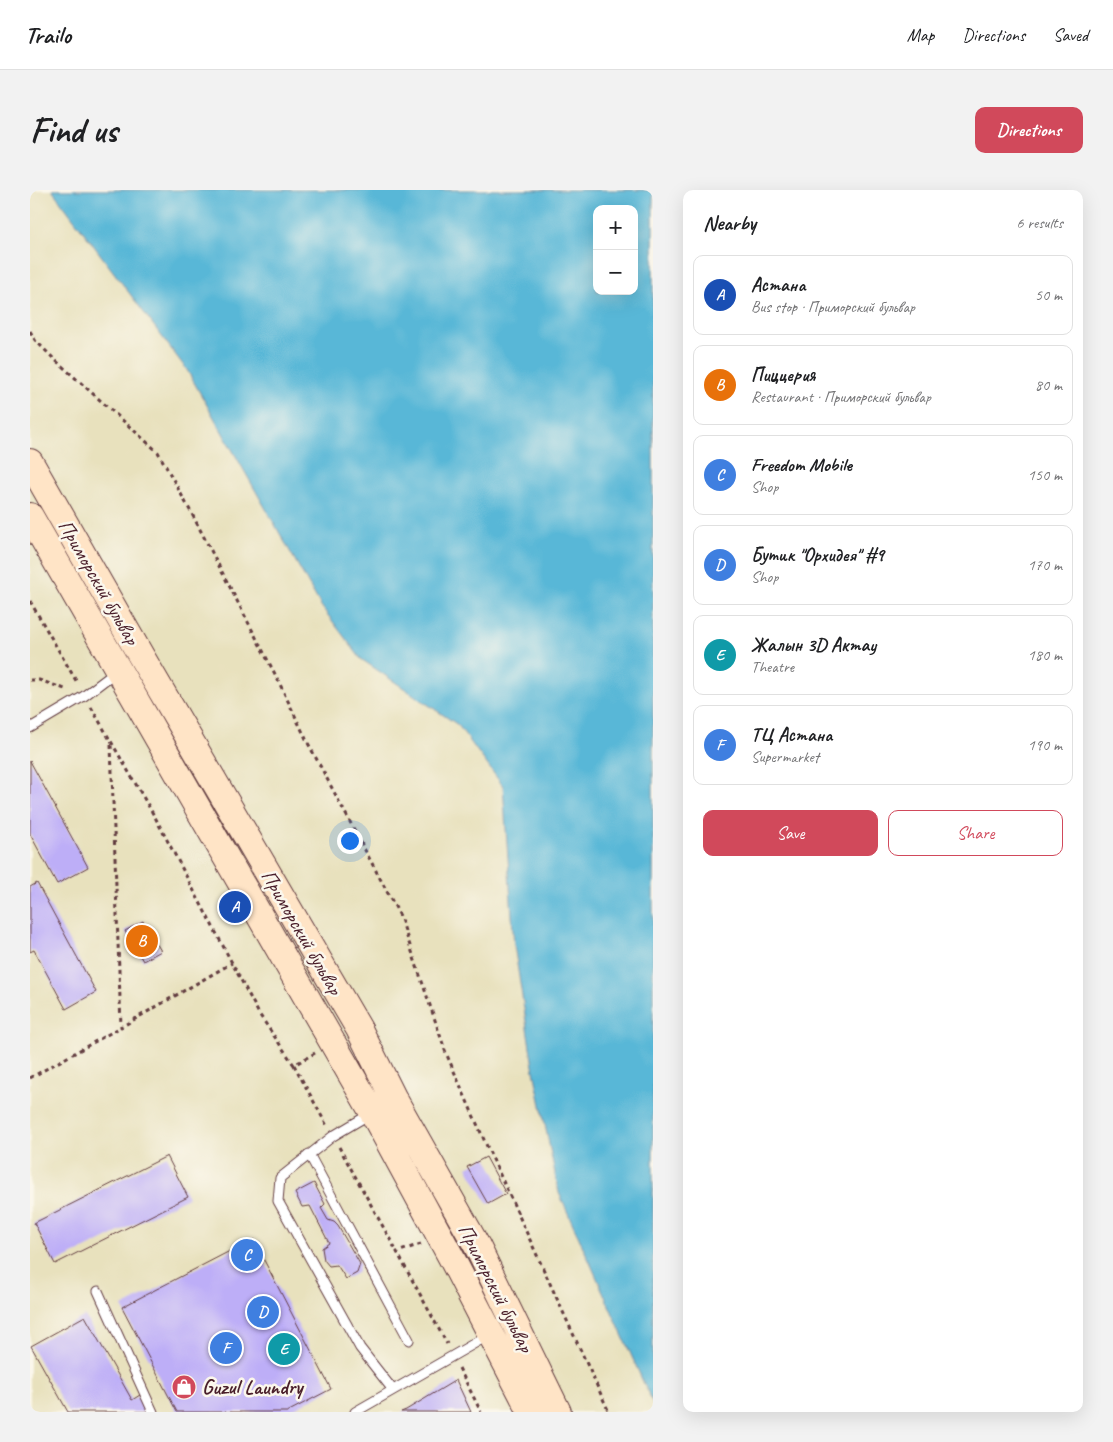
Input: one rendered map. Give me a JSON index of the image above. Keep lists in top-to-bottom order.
{
  "streets": {
    "street": ["Приморский бульвар"]
  },
  "places": {
    "shop": ["Guzul Laundry"]
  },
  "page": {
    "header": "Trailo",
    "nav": ["Map", "Directions", "Saved"],
    "buttons": [
      "Directions",
      ["Save", "Share"]
    ],
    "title": "Find us",
    "heading": ["Nearby", "6 results"],
    "map_buttons": ["+", "−"],
    "list": [
      {
        "mark": "A",
        "name": "Астана",
        "note": "Bus stop · Приморский бульвар",
        "value": "50 m"
      },
      {
        "mark": "B",
        "name": "Пиццерия",
        "note": "Restaurant · Приморский бульвар",
        "value": "80 m"
      },
      {
        "mark": "C",
        "name": "Freedom Mobile",
        "note": "Shop",
        "value": "150 m"
      },
      {
        "mark": "D",
        "name": "Бутик \"Орхидея\" #9",
        "note": "Shop",
        "value": "170 m"
      },
      {
        "mark": "E",
        "name": "Жалын 3D Актау",
        "note": "Theatre",
        "value": "180 m"
      },
      {
        "mark": "F",
        "name": "ТЦ Астана",
        "note": "Supermarket",
        "value": "190 m"
      }
    ],
    "pins": [
      "A",
      "B",
      "C",
      "D",
      "F",
      "E"
    ]
  }
}
